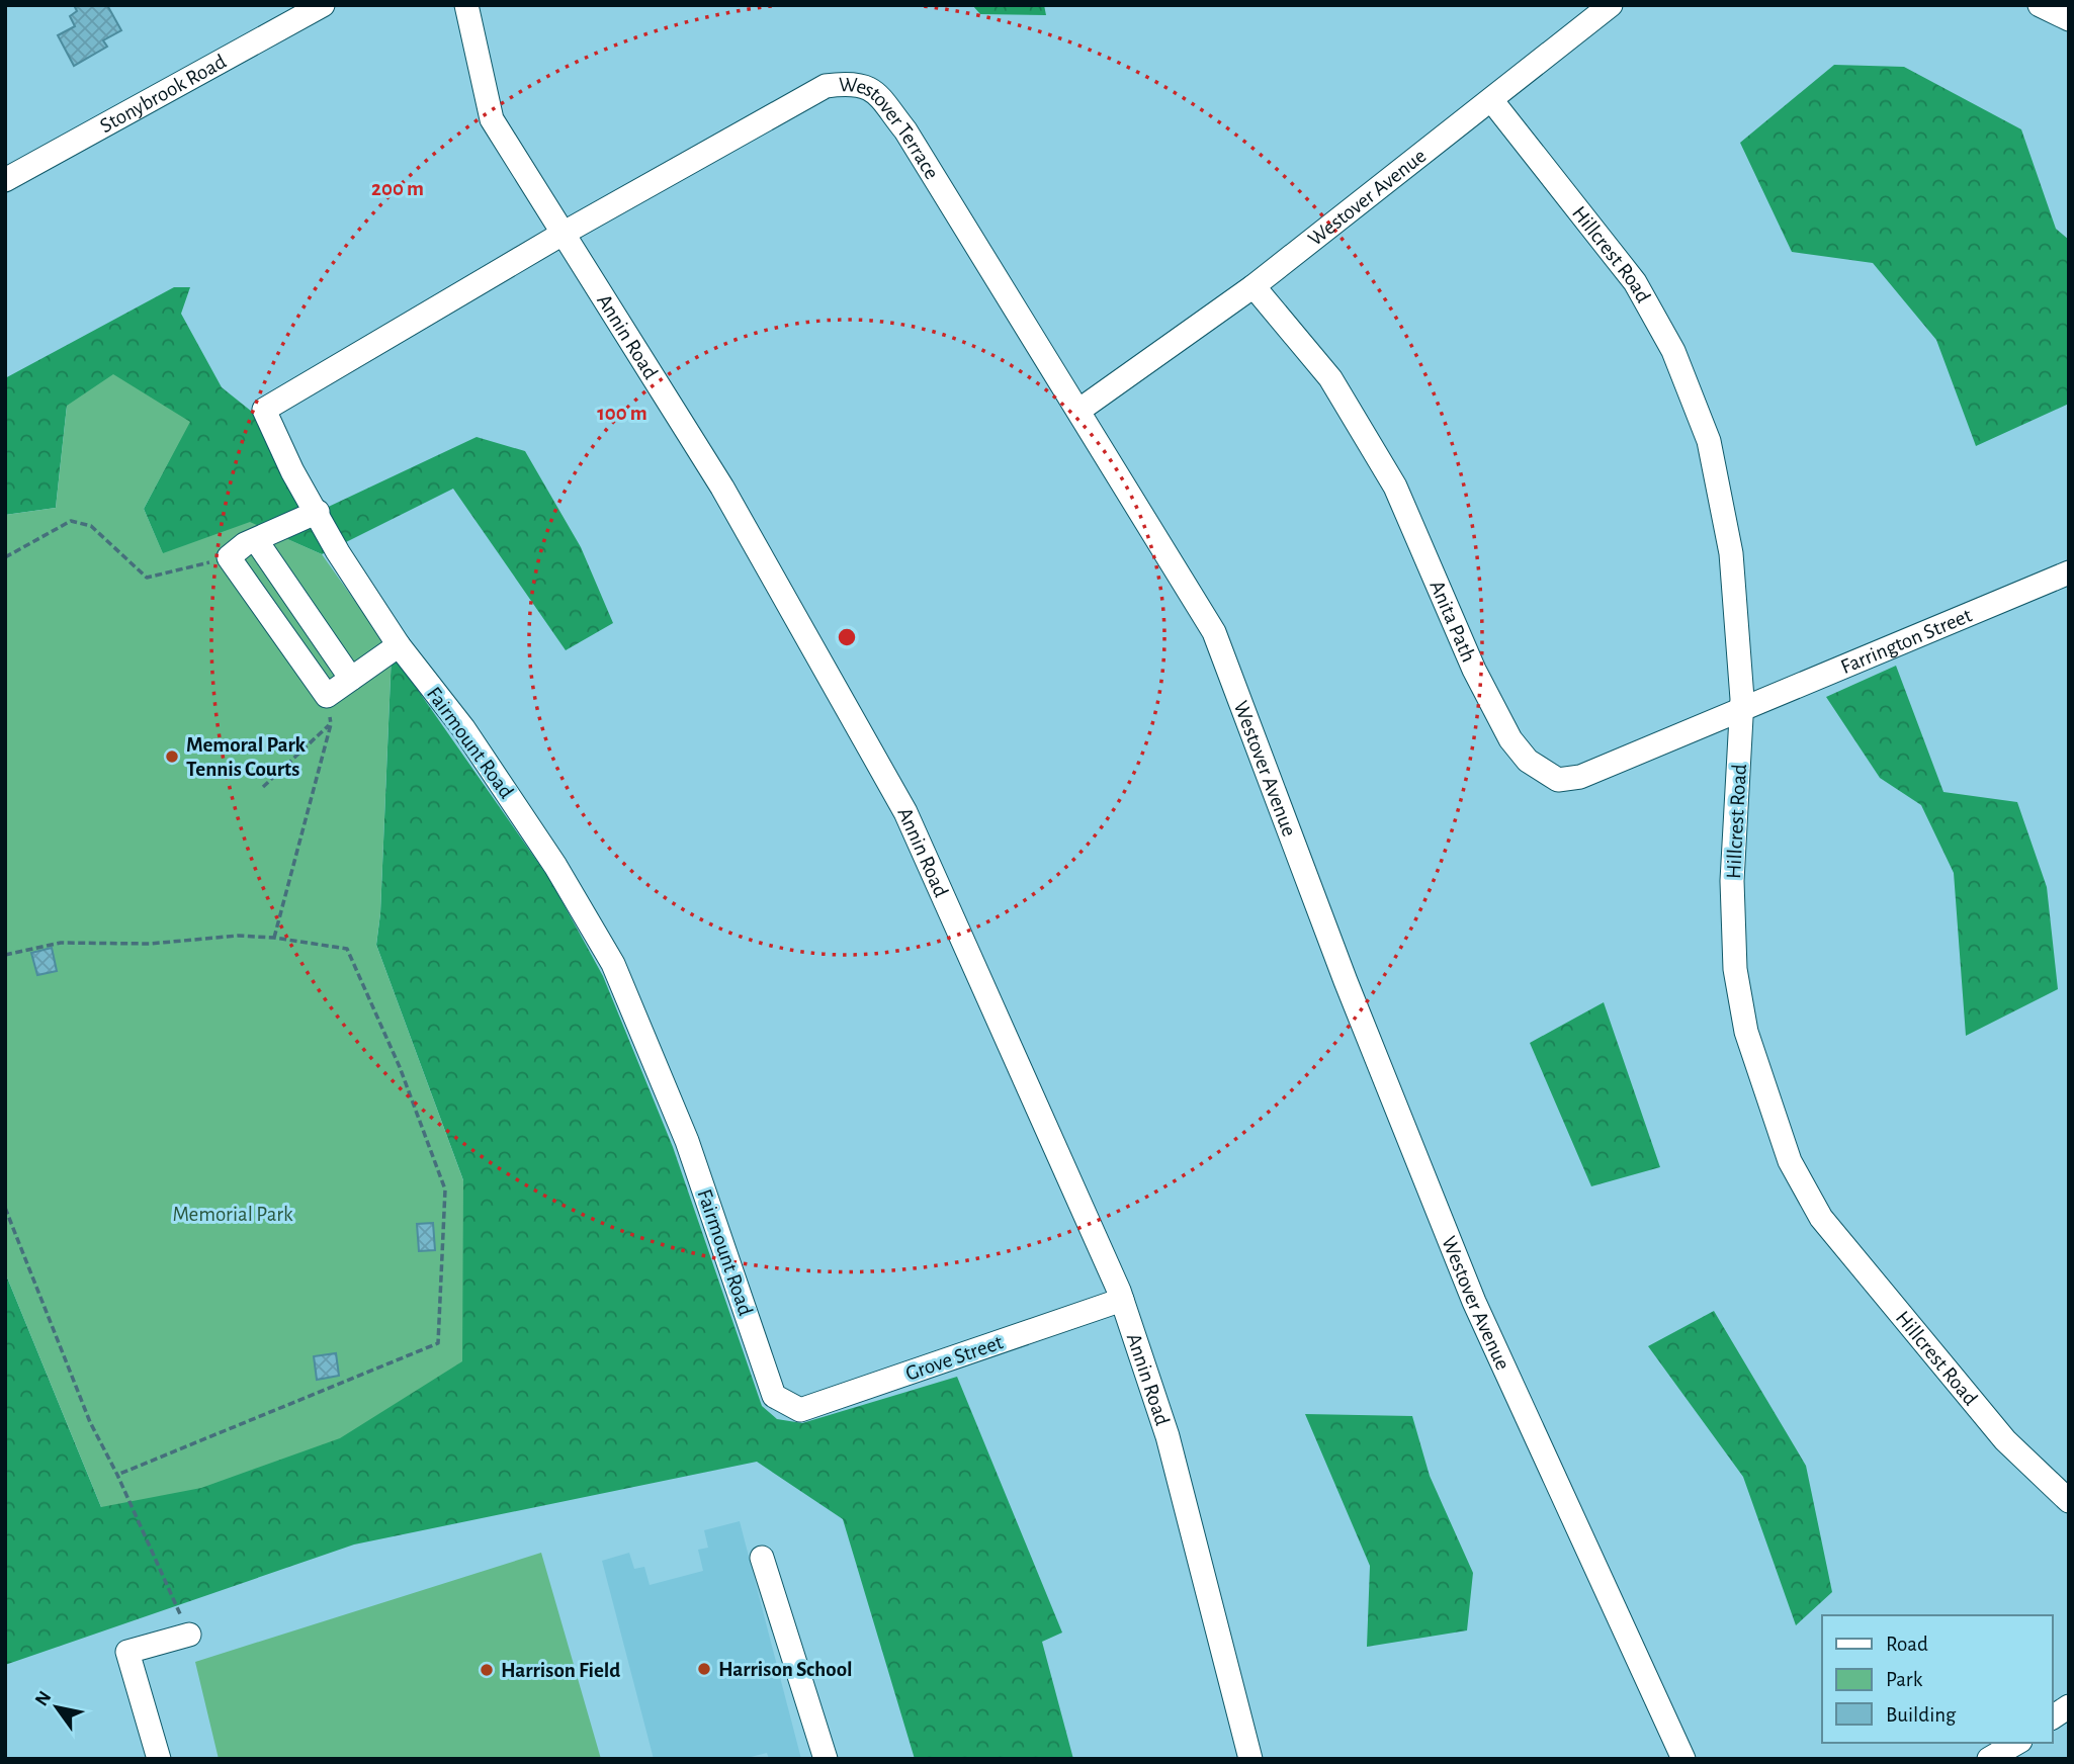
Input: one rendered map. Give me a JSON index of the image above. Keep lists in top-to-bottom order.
{
  "streets": {
    "street": [
      "Stonybrook Road",
      "Westover Terrace",
      "Westover Avenue",
      "Hillcrest Road",
      "Annin Road",
      "Anita Path",
      "Farrington Street",
      "Fairmount Road",
      "Grove Street"
    ]
  },
  "crossings": [
    ["Westover Terrace", "Westover Avenue"],
    ["Westover Terrace", "Annin Road"],
    ["Westover Terrace", "Fairmount Road"],
    ["Westover Avenue", "Hillcrest Road"],
    ["Westover Avenue", "Anita Path"],
    ["Hillcrest Road", "Anita Path"],
    ["Hillcrest Road", "Farrington Street"],
    ["Annin Road", "Fairmount Road"],
    ["Annin Road", "Grove Street"],
    ["Anita Path", "Farrington Street"],
    ["Fairmount Road", "Grove Street"]
  ],
  "parks": ["Memorial Park"],
  "places": ["Memoral Park Tennis Courts", "Harrison School", "Harrison Field"],
  "legend": ["Road", "Park", "Building"],
  "north": "top left",
  "rings": ["200 m", "100 m"]
}
